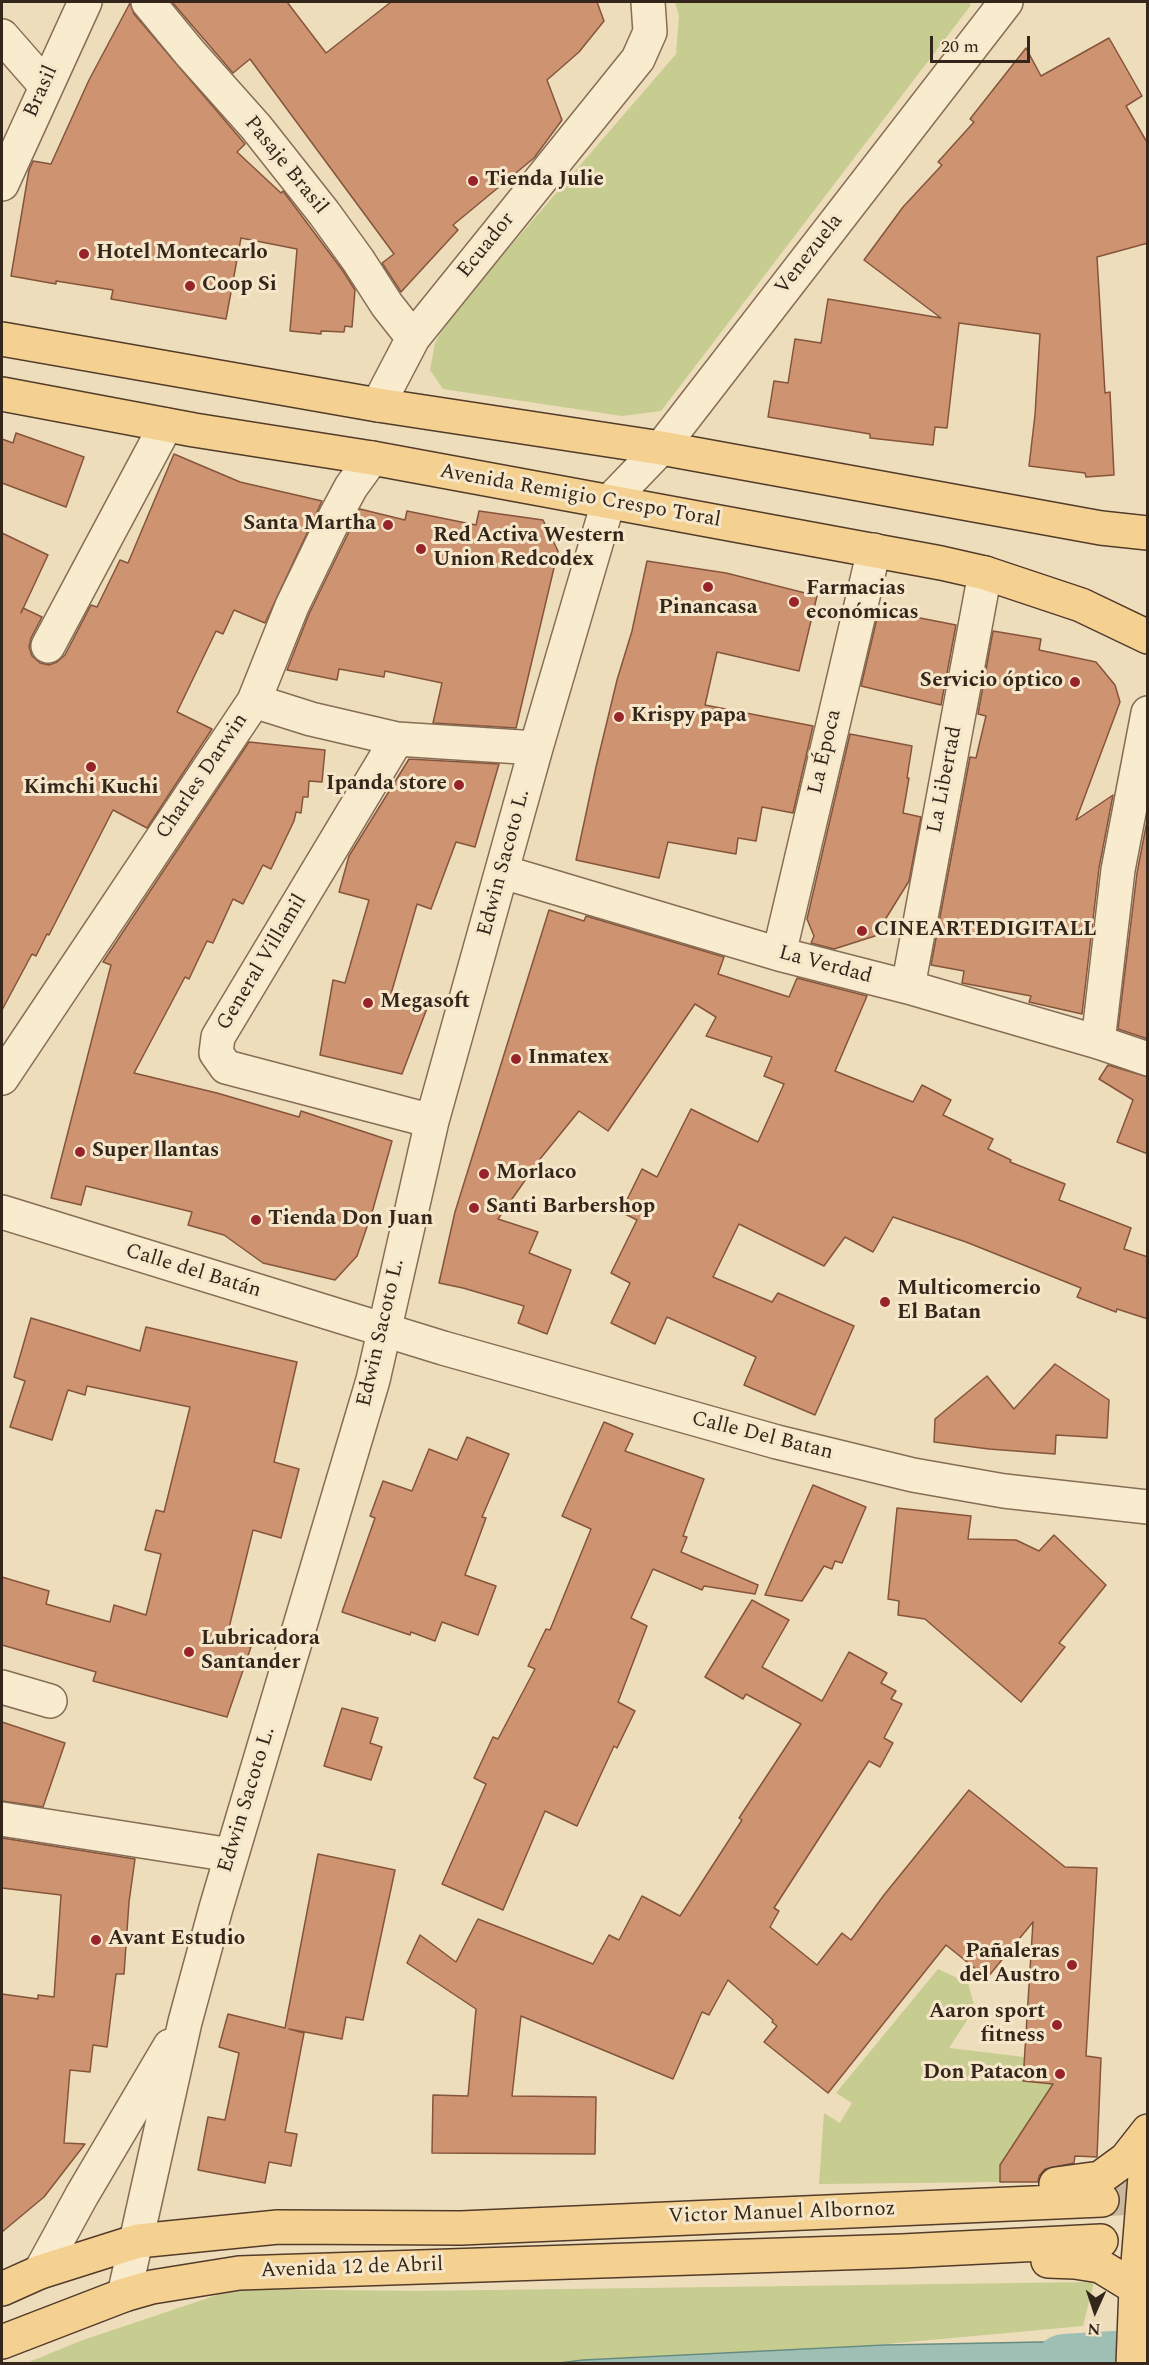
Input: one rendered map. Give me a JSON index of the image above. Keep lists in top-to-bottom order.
{
  "streets": {
    "main road": ["Avenida Remigio Crespo Toral", "Victor Manuel Albornoz", "Avenida 12 de Abril"],
    "street": [
      "Brasil",
      "Pasaje Brasil",
      "Ecuador",
      "Venezuela",
      "La Época",
      "Charles Darwin",
      "La Libertad",
      "Edwin Sacoto L.",
      "General Villamil",
      "La Verdad",
      "Calle del Batán",
      "Calle Del Batan"
    ]
  },
  "crossings": [
    ["Pasaje Brasil", "Ecuador"],
    ["Venezuela", "Avenida Remigio Crespo Toral"],
    ["Venezuela", "Edwin Sacoto L."],
    ["Avenida Remigio Crespo Toral", "La Época"],
    ["Avenida Remigio Crespo Toral", "Charles Darwin"],
    ["Avenida Remigio Crespo Toral", "La Libertad"],
    ["Avenida Remigio Crespo Toral", "Edwin Sacoto L."],
    ["La Época", "La Verdad"],
    ["La Libertad", "La Verdad"],
    ["Edwin Sacoto L.", "General Villamil"],
    ["Edwin Sacoto L.", "La Verdad"],
    ["Edwin Sacoto L.", "Calle del Batán"],
    ["Edwin Sacoto L.", "Calle Del Batan"],
    ["Edwin Sacoto L.", "Avenida 12 de Abril"],
    ["Calle del Batán", "Calle Del Batan"],
    ["Victor Manuel Albornoz", "Avenida 12 de Abril"]
  ],
  "places": [
    "Tienda Julie",
    "Hotel Montecarlo",
    "Coop Si",
    "Santa Martha",
    "Red Activa Western Union Redcodex",
    "Pinancasa",
    "Farmacias económicas",
    "Servicio óptico",
    "Krispy papa",
    "Kimchi Kuchi",
    "Ipanda store",
    "CINEARTEDIGITALL",
    "Megasoft",
    "Inmatex",
    "Super llantas",
    "Morlaco",
    "Santi Barbershop",
    "Tienda Don Juan",
    "Multicomercio El Batan",
    "Lubricadora Santander",
    "Avant Estudio",
    "Pañaleras del Austro",
    "Aaron sport fitness",
    "Don Patacon"
  ],
  "scale_bar": "20 m",
  "north": "bottom"
}
